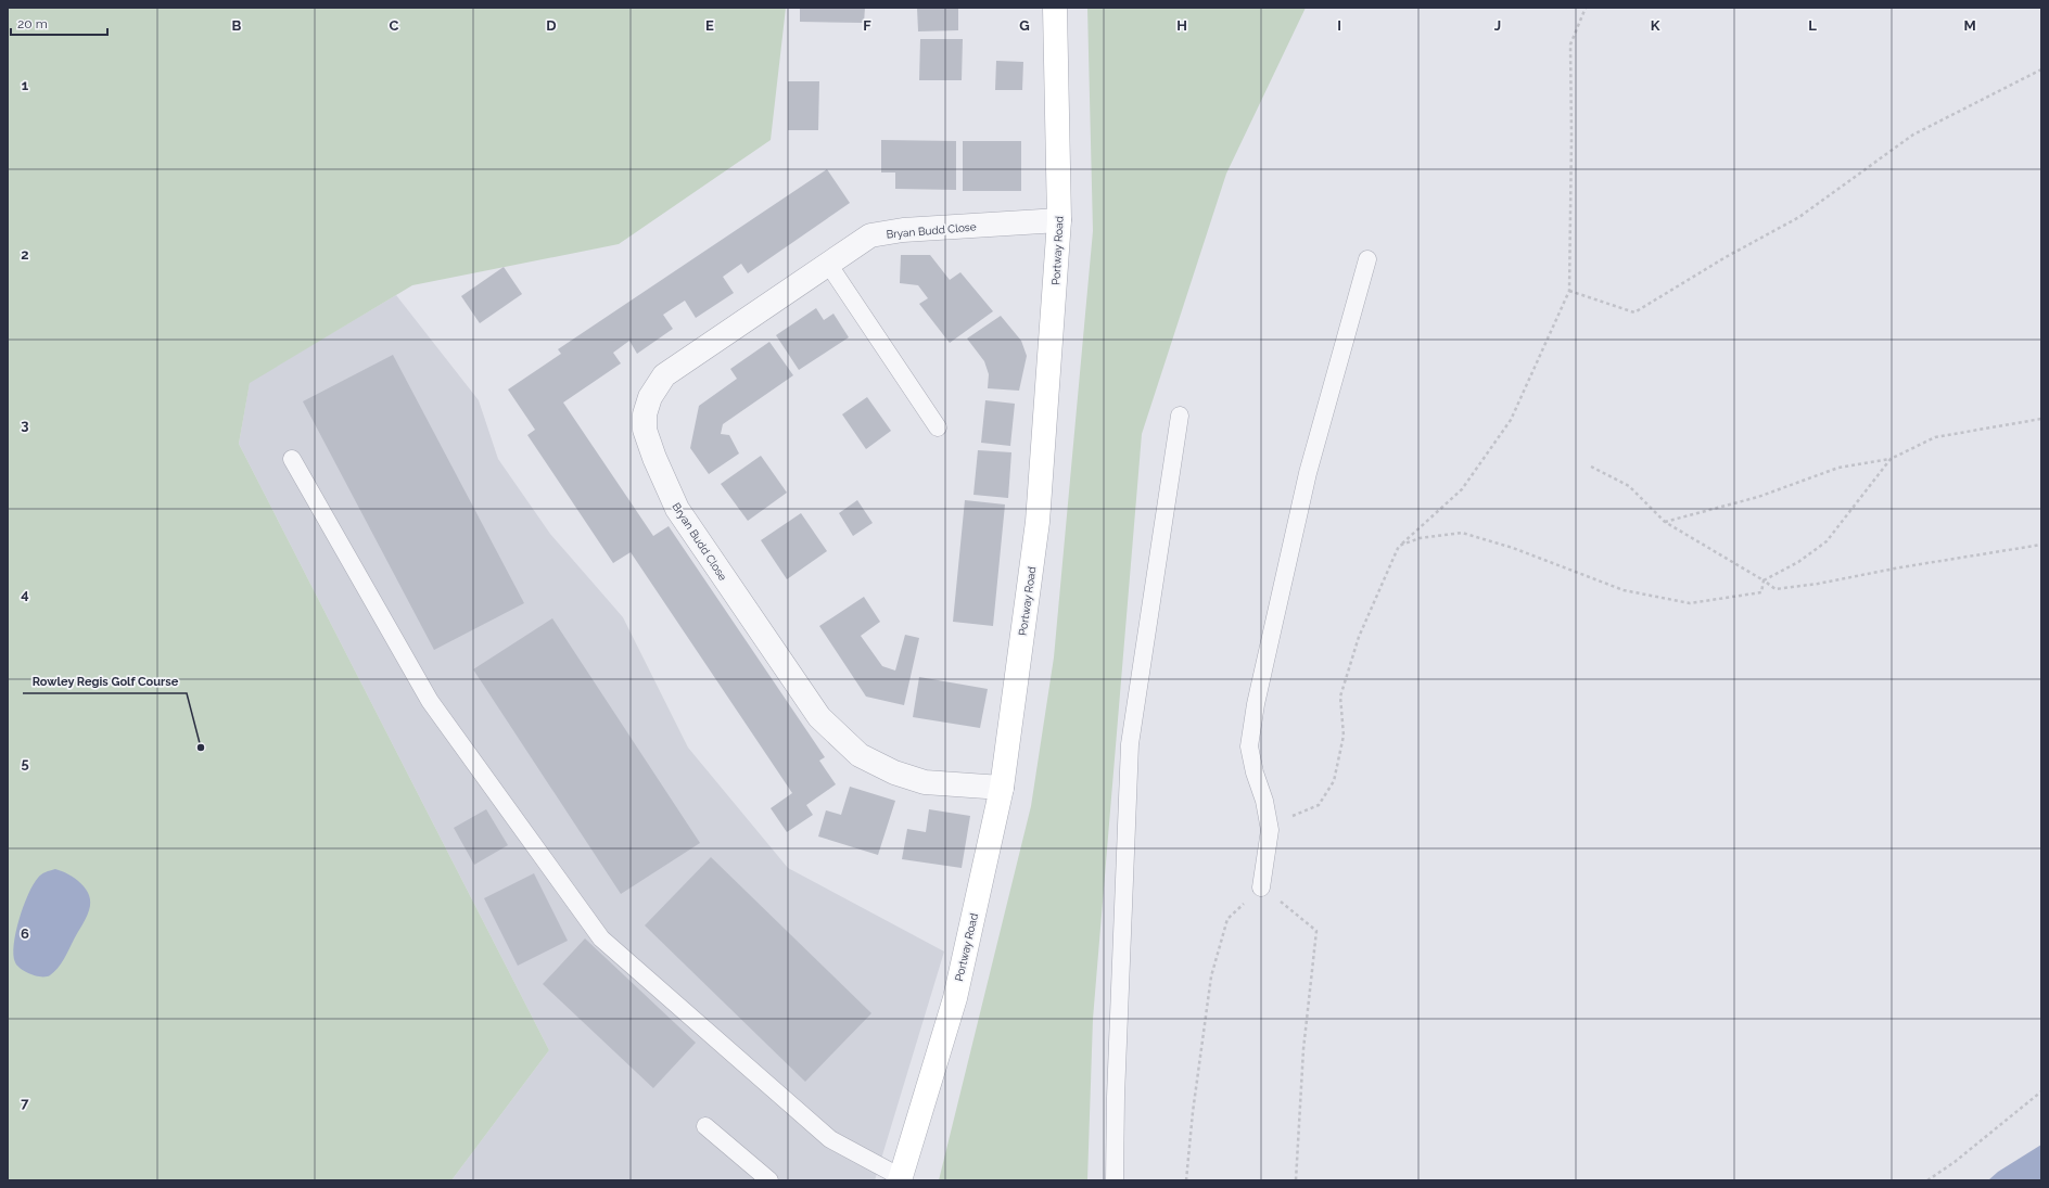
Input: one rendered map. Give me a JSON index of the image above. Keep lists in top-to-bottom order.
{
  "streets": {
    "street": ["Bryan Budd Close", "Portway Road"]
  },
  "crossings": [
    ["Bryan Budd Close", "Portway Road"]
  ],
  "places": ["Rowley Regis Golf Course"],
  "scale_bar": "20 m",
  "grid": {
    "columns": [
      "B",
      "C",
      "D",
      "E",
      "F",
      "G",
      "H",
      "I",
      "J",
      "K",
      "L",
      "M"
    ],
    "rows": [
      "1",
      "2",
      "3",
      "4",
      "5",
      "6",
      "7"
    ]
  }
}
